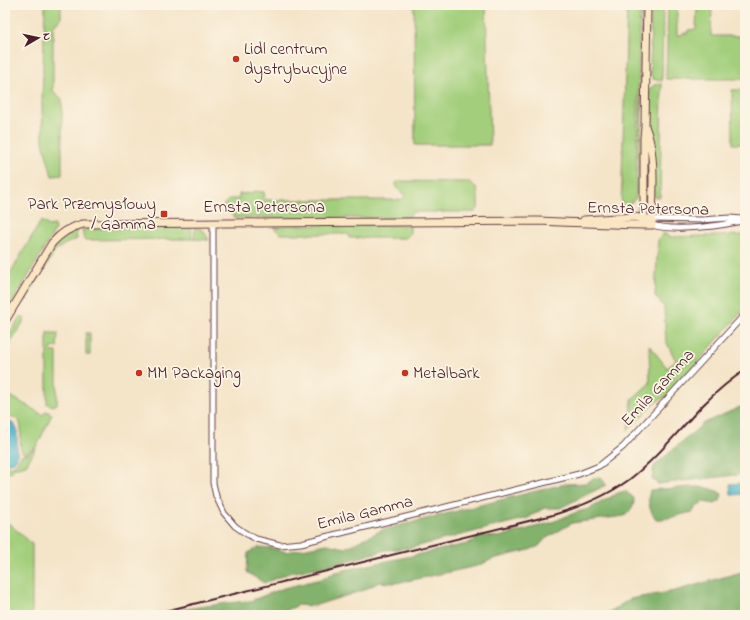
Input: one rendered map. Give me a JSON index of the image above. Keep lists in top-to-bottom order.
{
  "streets": {
    "street": ["Ernsta Petersona", "Emila Gamma"]
  },
  "crossings": [
    ["Ernsta Petersona", "Emila Gamma"]
  ],
  "places": {
    "other": ["Lidl centrum dystrybucyjne", "MM Packaging", "Metalbark"],
    "transit": ["Park Przemysłowy / Gamma"]
  },
  "north": "right"
}
